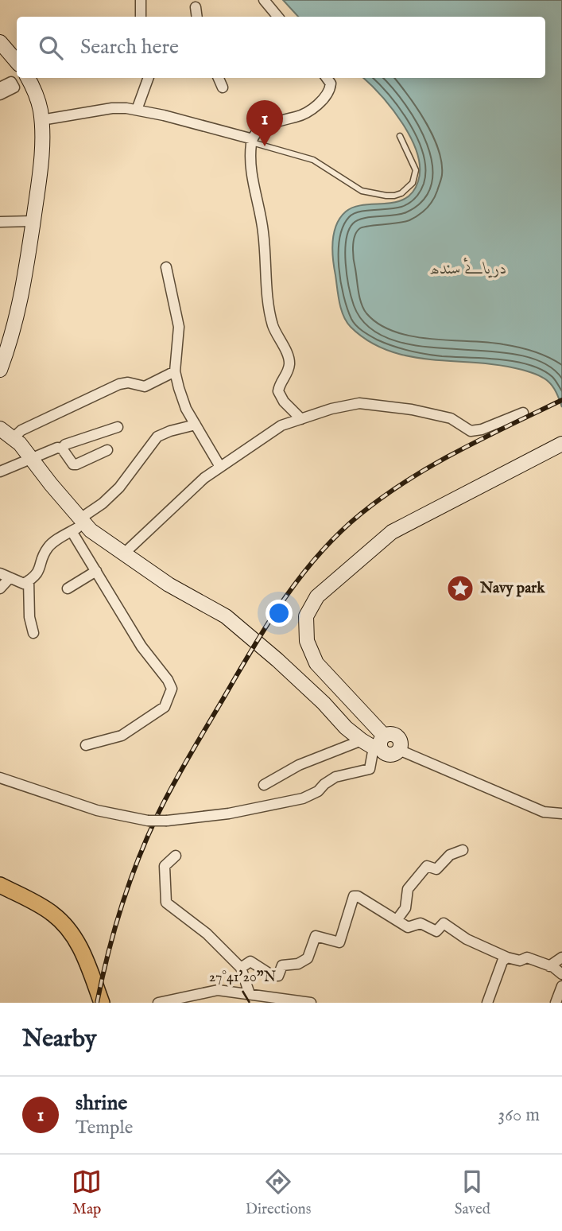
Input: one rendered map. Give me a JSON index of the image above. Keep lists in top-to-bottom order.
{
  "water": ["دریائے سندھ"],
  "places": {
    "place": ["Navy park"]
  },
  "page": {
    "search": "Search here",
    "pins": "1",
    "heading": "Nearby",
    "list": [
      {
        "mark": "1",
        "name": "shrine",
        "note": "Temple",
        "value": "360 m"
      }
    ],
    "nav": ["Map", "Directions", "Saved"]
  },
  "coordinates": ["27°41'20\"N"]
}
